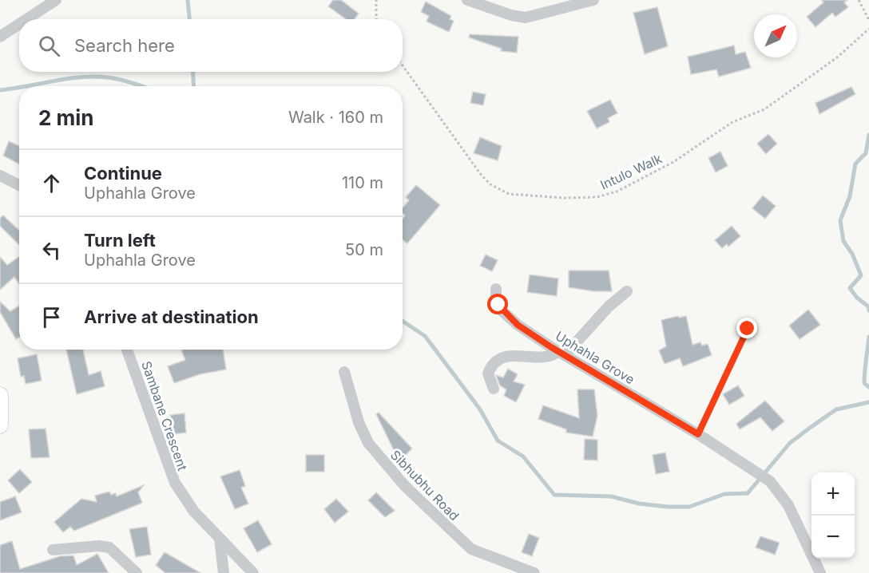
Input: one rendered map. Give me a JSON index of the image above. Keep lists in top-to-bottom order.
{
  "streets": {
    "street": ["Uphahla Grove", "Sambane Crescent", "Sibhubhu Road"],
    "path": ["Intulo Walk"]
  },
  "north": "top right",
  "page": {
    "search": "Search here",
    "heading": ["2 min", "Walk · 160 m"],
    "list": [
      ["Continue", "Uphahla Grove", "110 m"],
      ["Turn left", "Uphahla Grove", "50 m"],
      "Arrive at destination"
    ],
    "map_buttons": ["+", "−"]
  }
}
